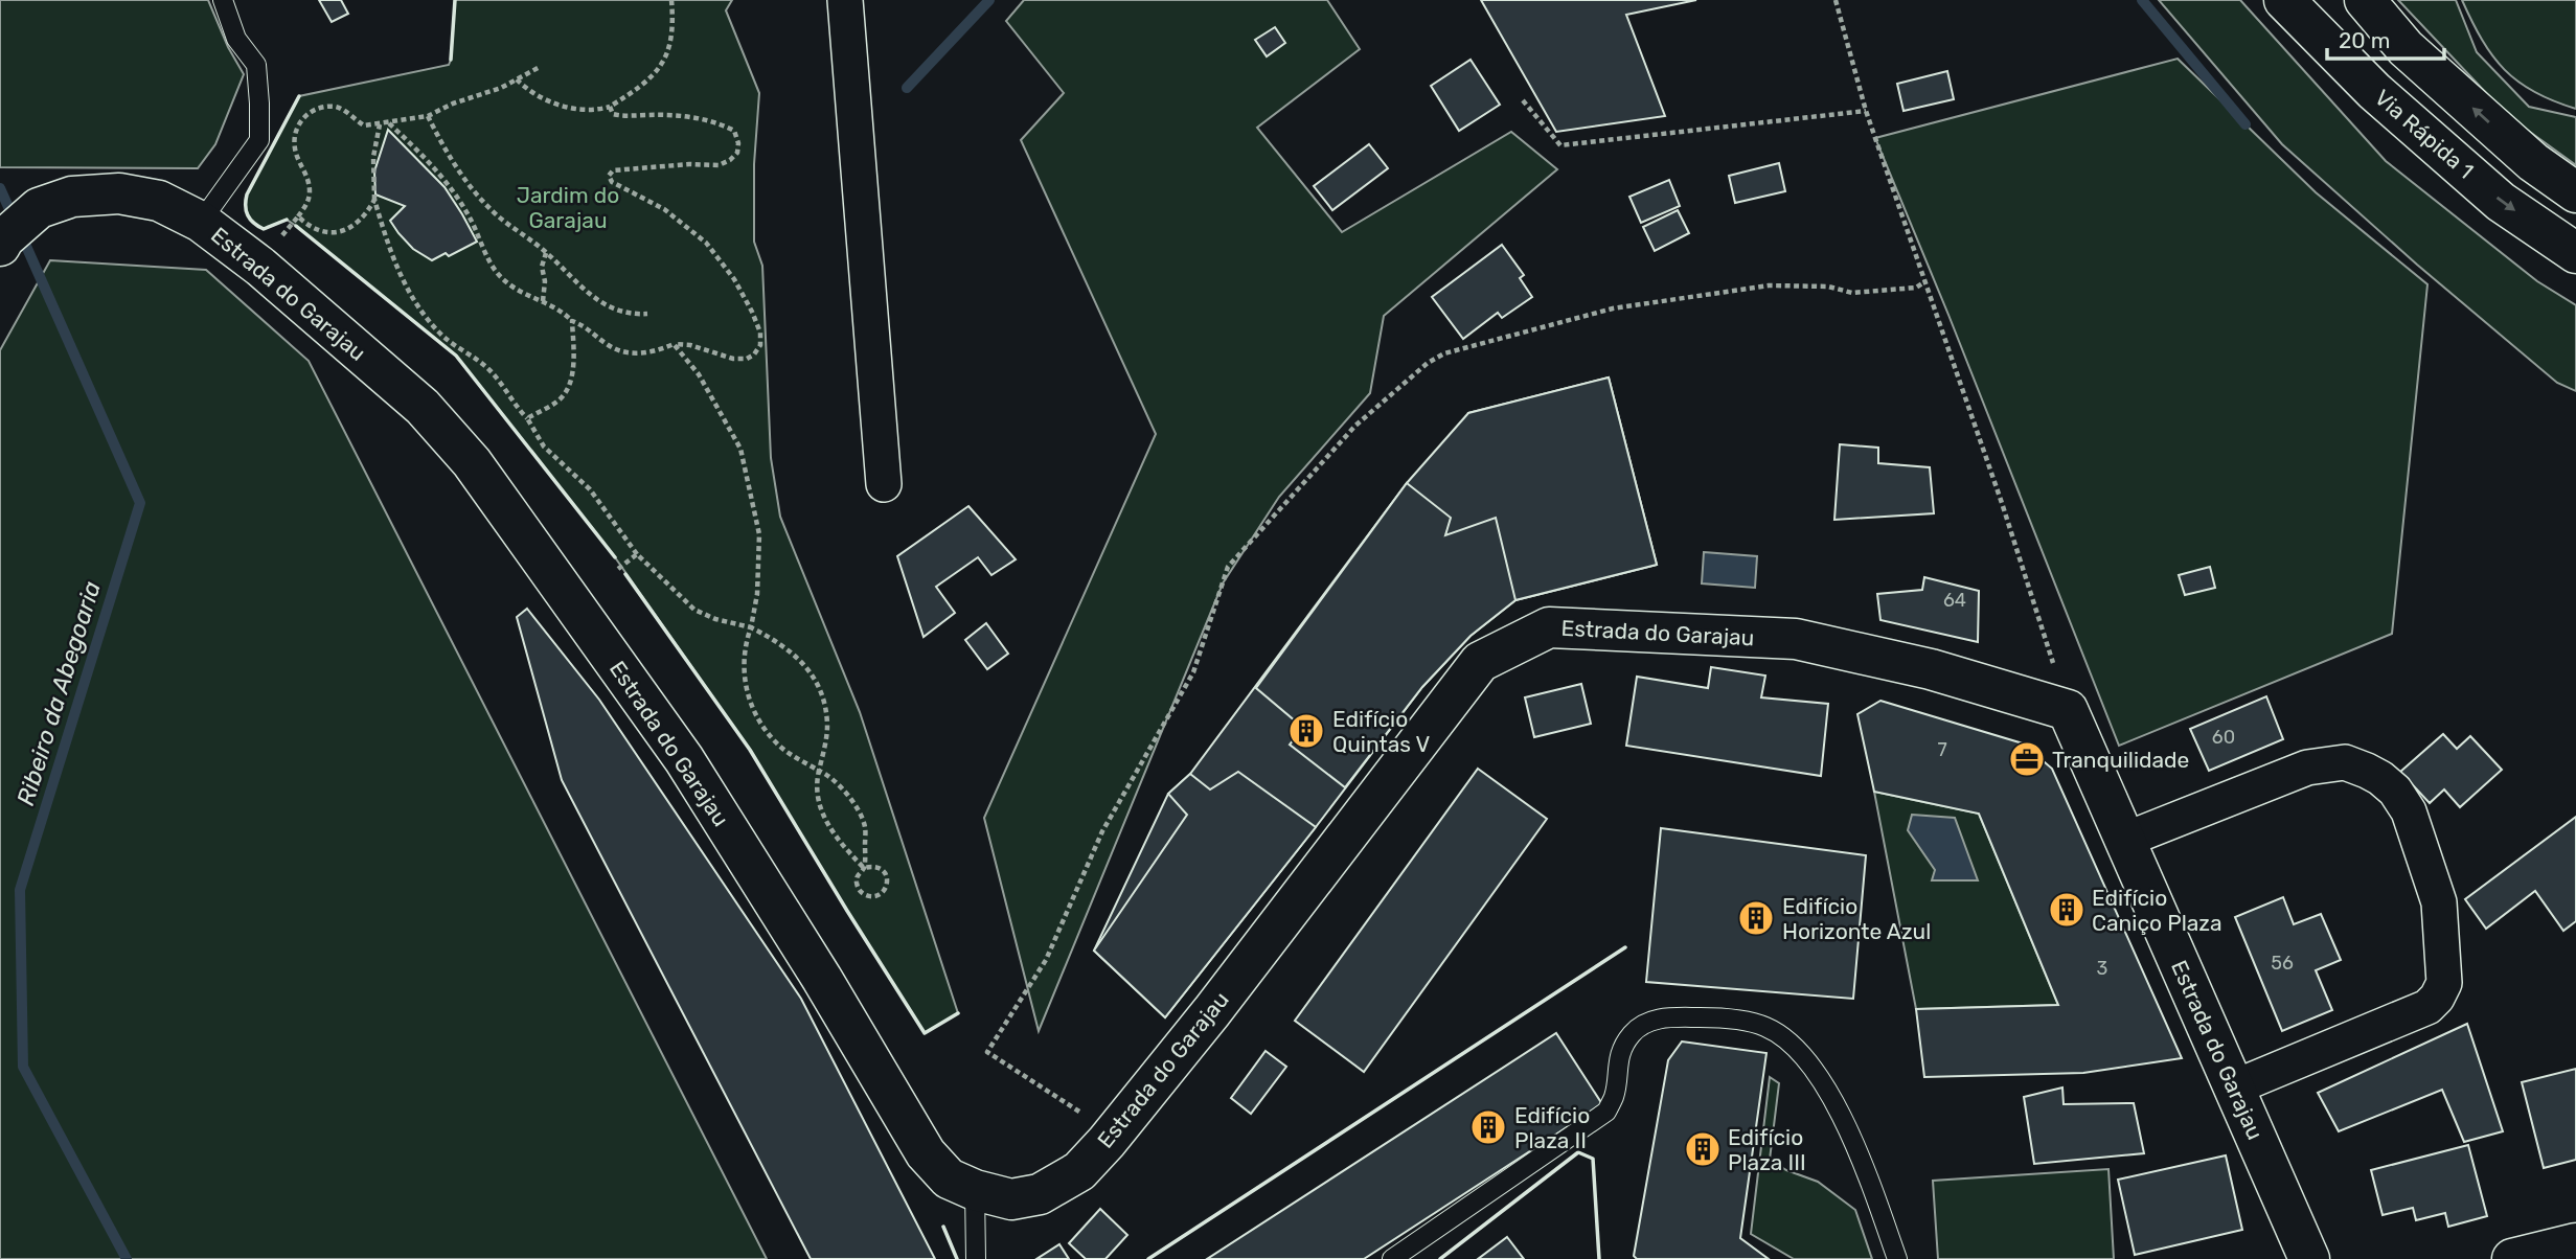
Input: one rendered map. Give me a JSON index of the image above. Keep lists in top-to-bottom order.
{
  "streets": {
    "main road": ["Via Rápida 1", "Estrada do Garajau"]
  },
  "water": ["Ribeiro da Abegoaria"],
  "parks": ["Jardim do Garajau"],
  "places": {
    "building": [
      "Edifício Quintas V",
      "Edifício Caniço Plaza",
      "Edifício Horizonte Azul",
      "Edifício Plaza II",
      "Edifício Plaza III"
    ],
    "office": ["Tranquilidade"]
  },
  "house_numbers": [
    "64",
    "60",
    "7",
    "56",
    "3"
  ],
  "scale_bar": "20 m"
}
